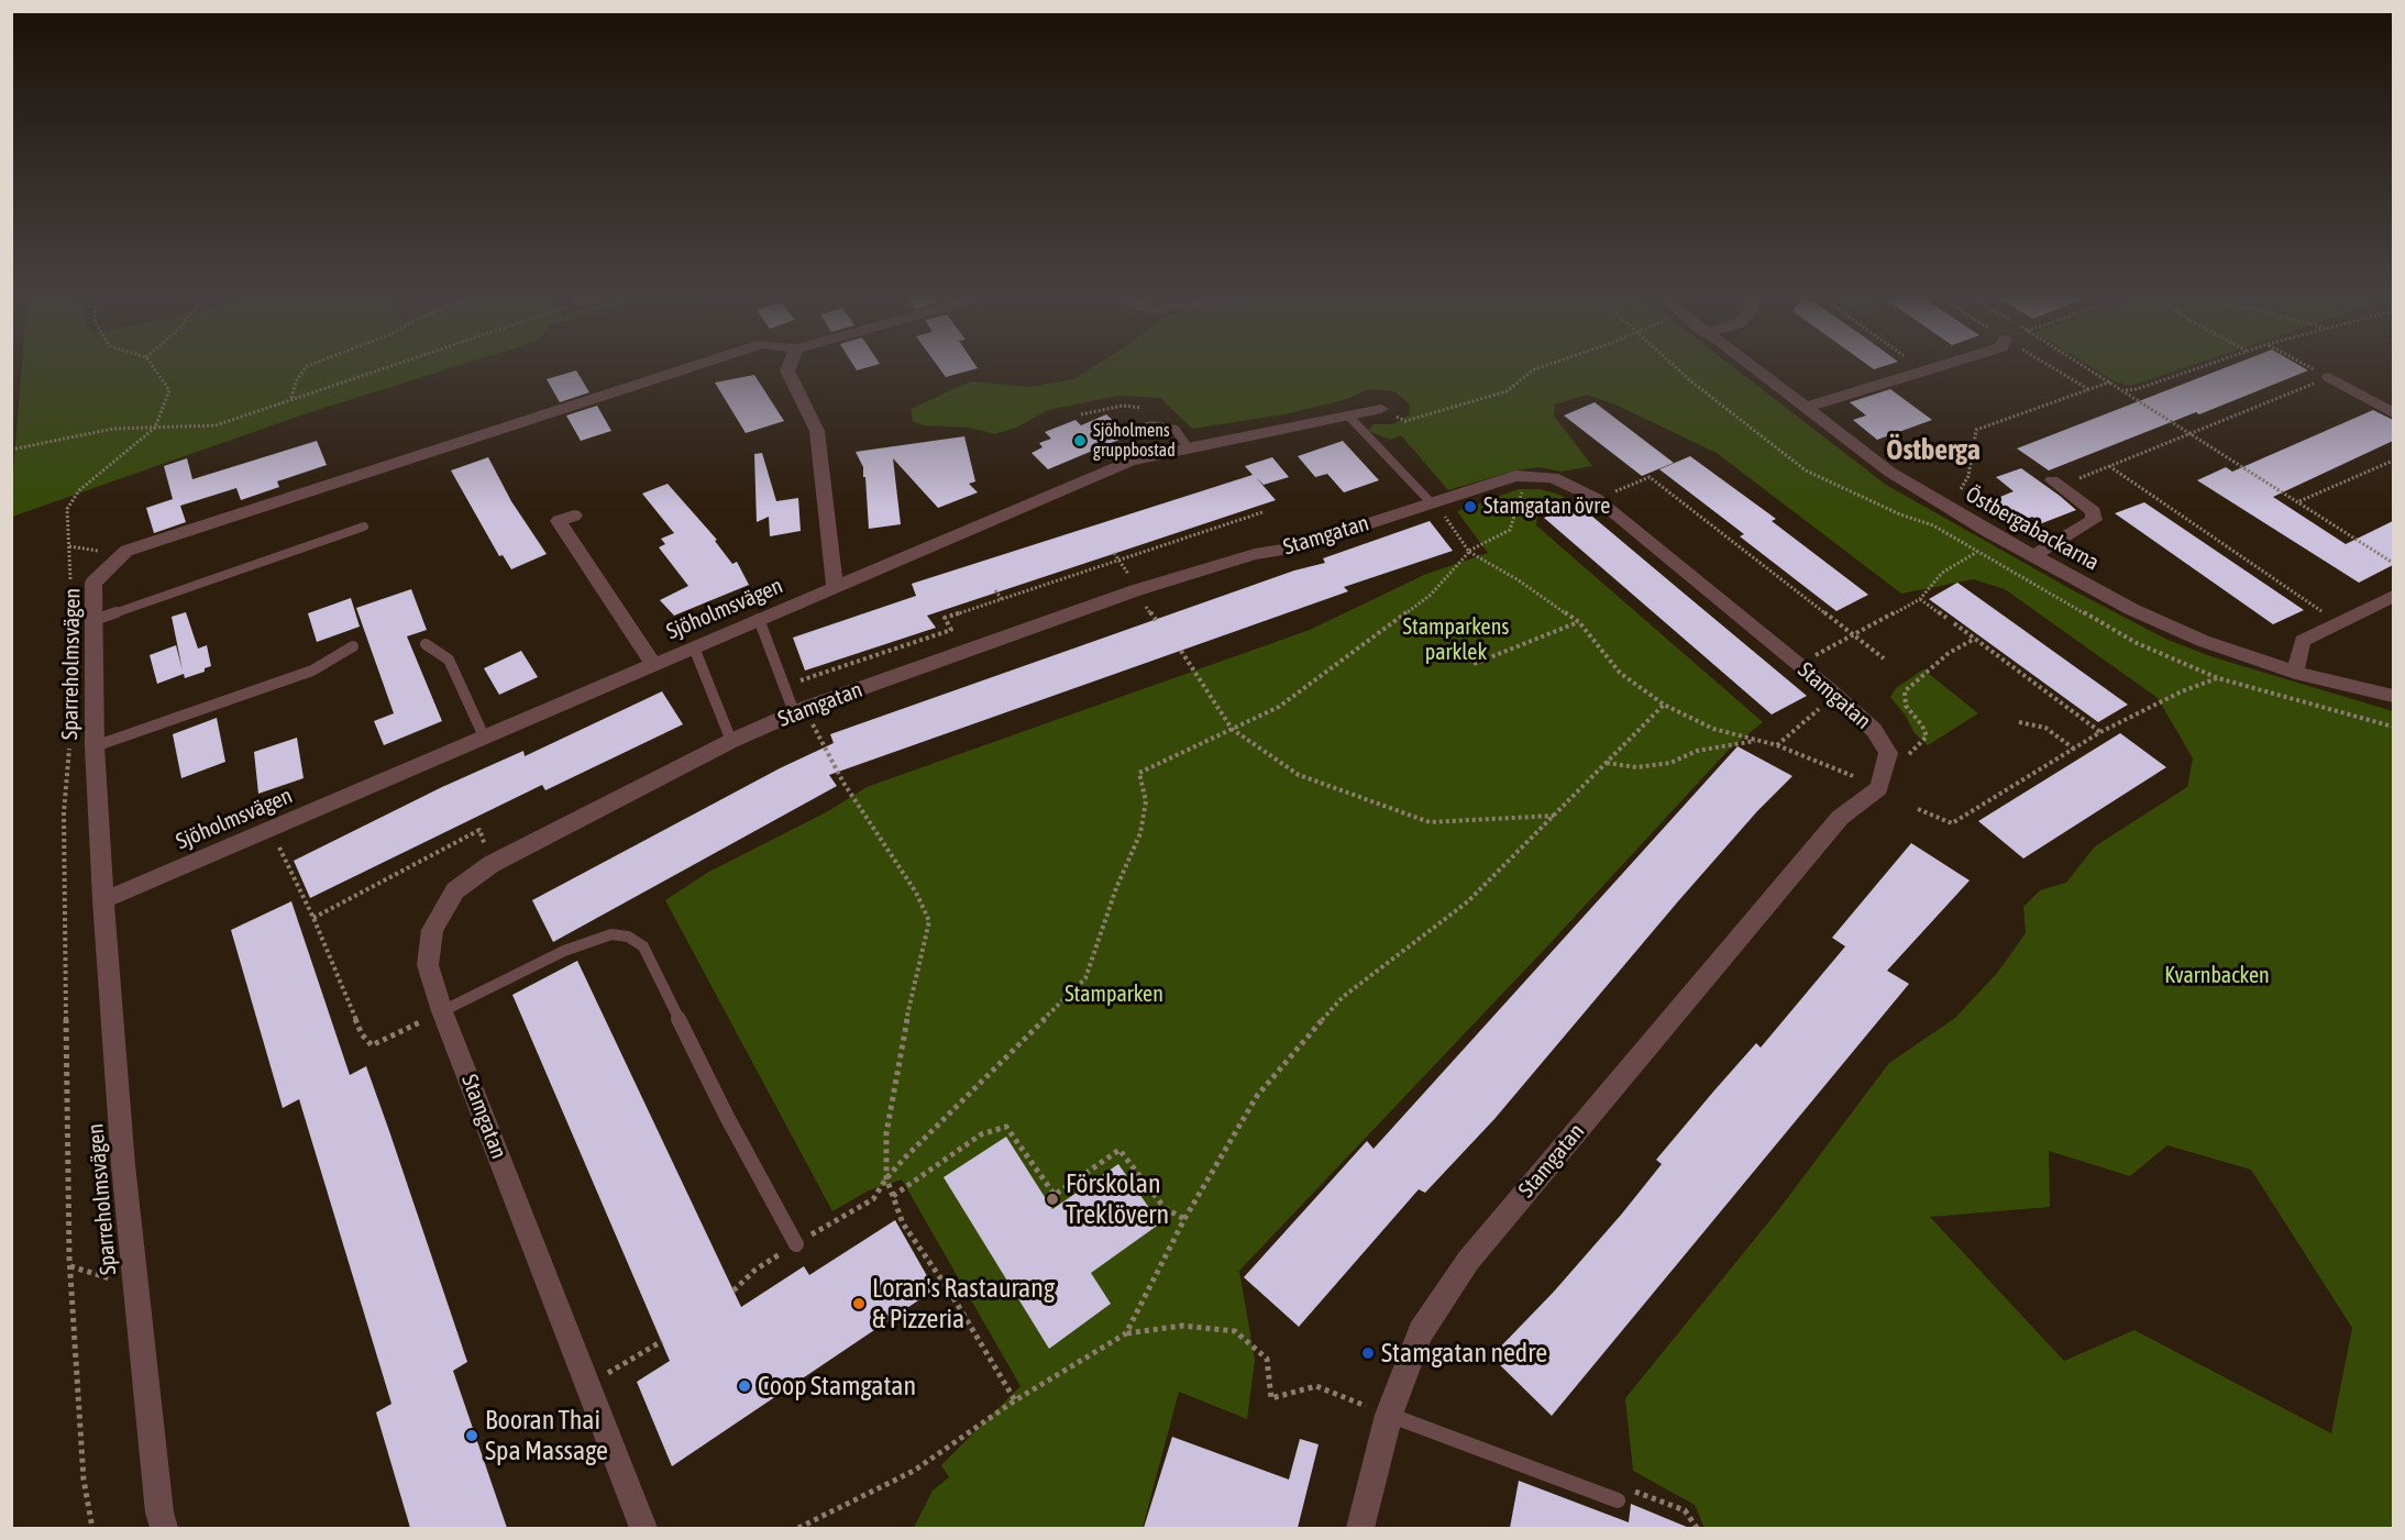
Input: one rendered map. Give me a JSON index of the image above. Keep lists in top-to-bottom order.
{
  "streets": {
    "street": [
      "Östbergabackarna",
      "Stamgatan",
      "Sjöholmsvägen",
      "Sparreholmsvägen"
    ]
  },
  "crossings": [
    ["Sjöholmsvägen", "Sparreholmsvägen"]
  ],
  "districts": ["Östberga"],
  "parks": ["Stamparkens parklek", "Kvarnbacken", "Stamparken"],
  "places": [
    "Sjöholmens gruppbostad",
    "Stamgatan övre",
    "Förskolan Treklövern",
    "Loran's Rastaurang & Pizzeria",
    "Stamgatan nedre",
    "Coop Stamgatan",
    "Booran Thai Spa Massage"
  ]
}
